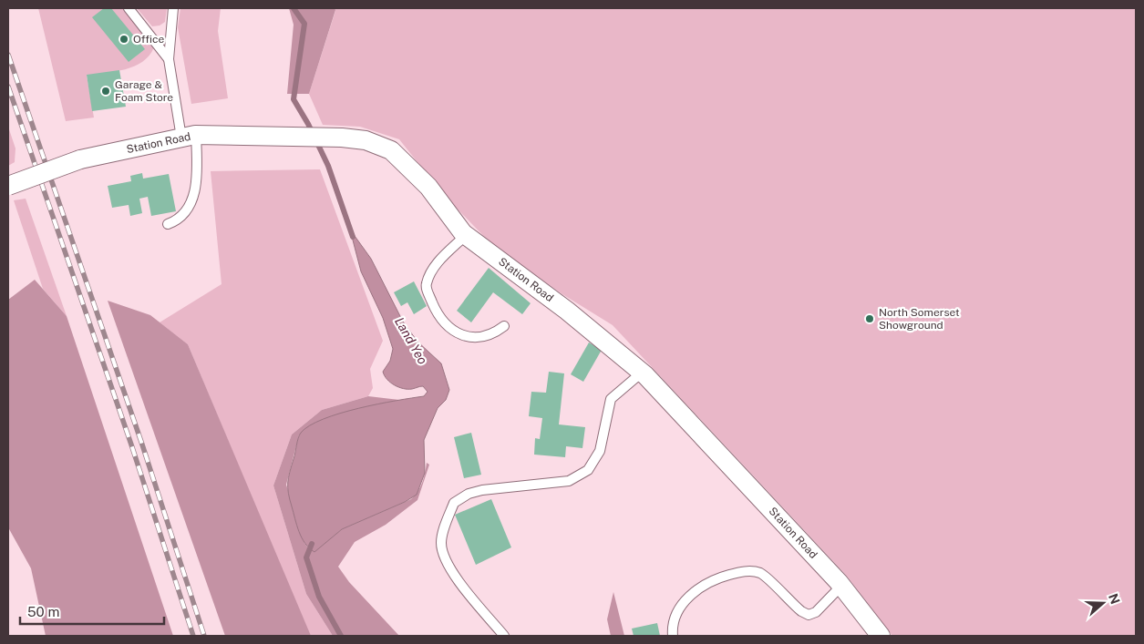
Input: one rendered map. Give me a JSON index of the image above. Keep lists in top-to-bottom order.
{
  "streets": {
    "street": ["Station Road"]
  },
  "water": ["Land Yeo"],
  "places": ["Office", "Garage & Foam Store", "North Somerset Showground"],
  "scale_bar": "50 m",
  "north": "right"
}
